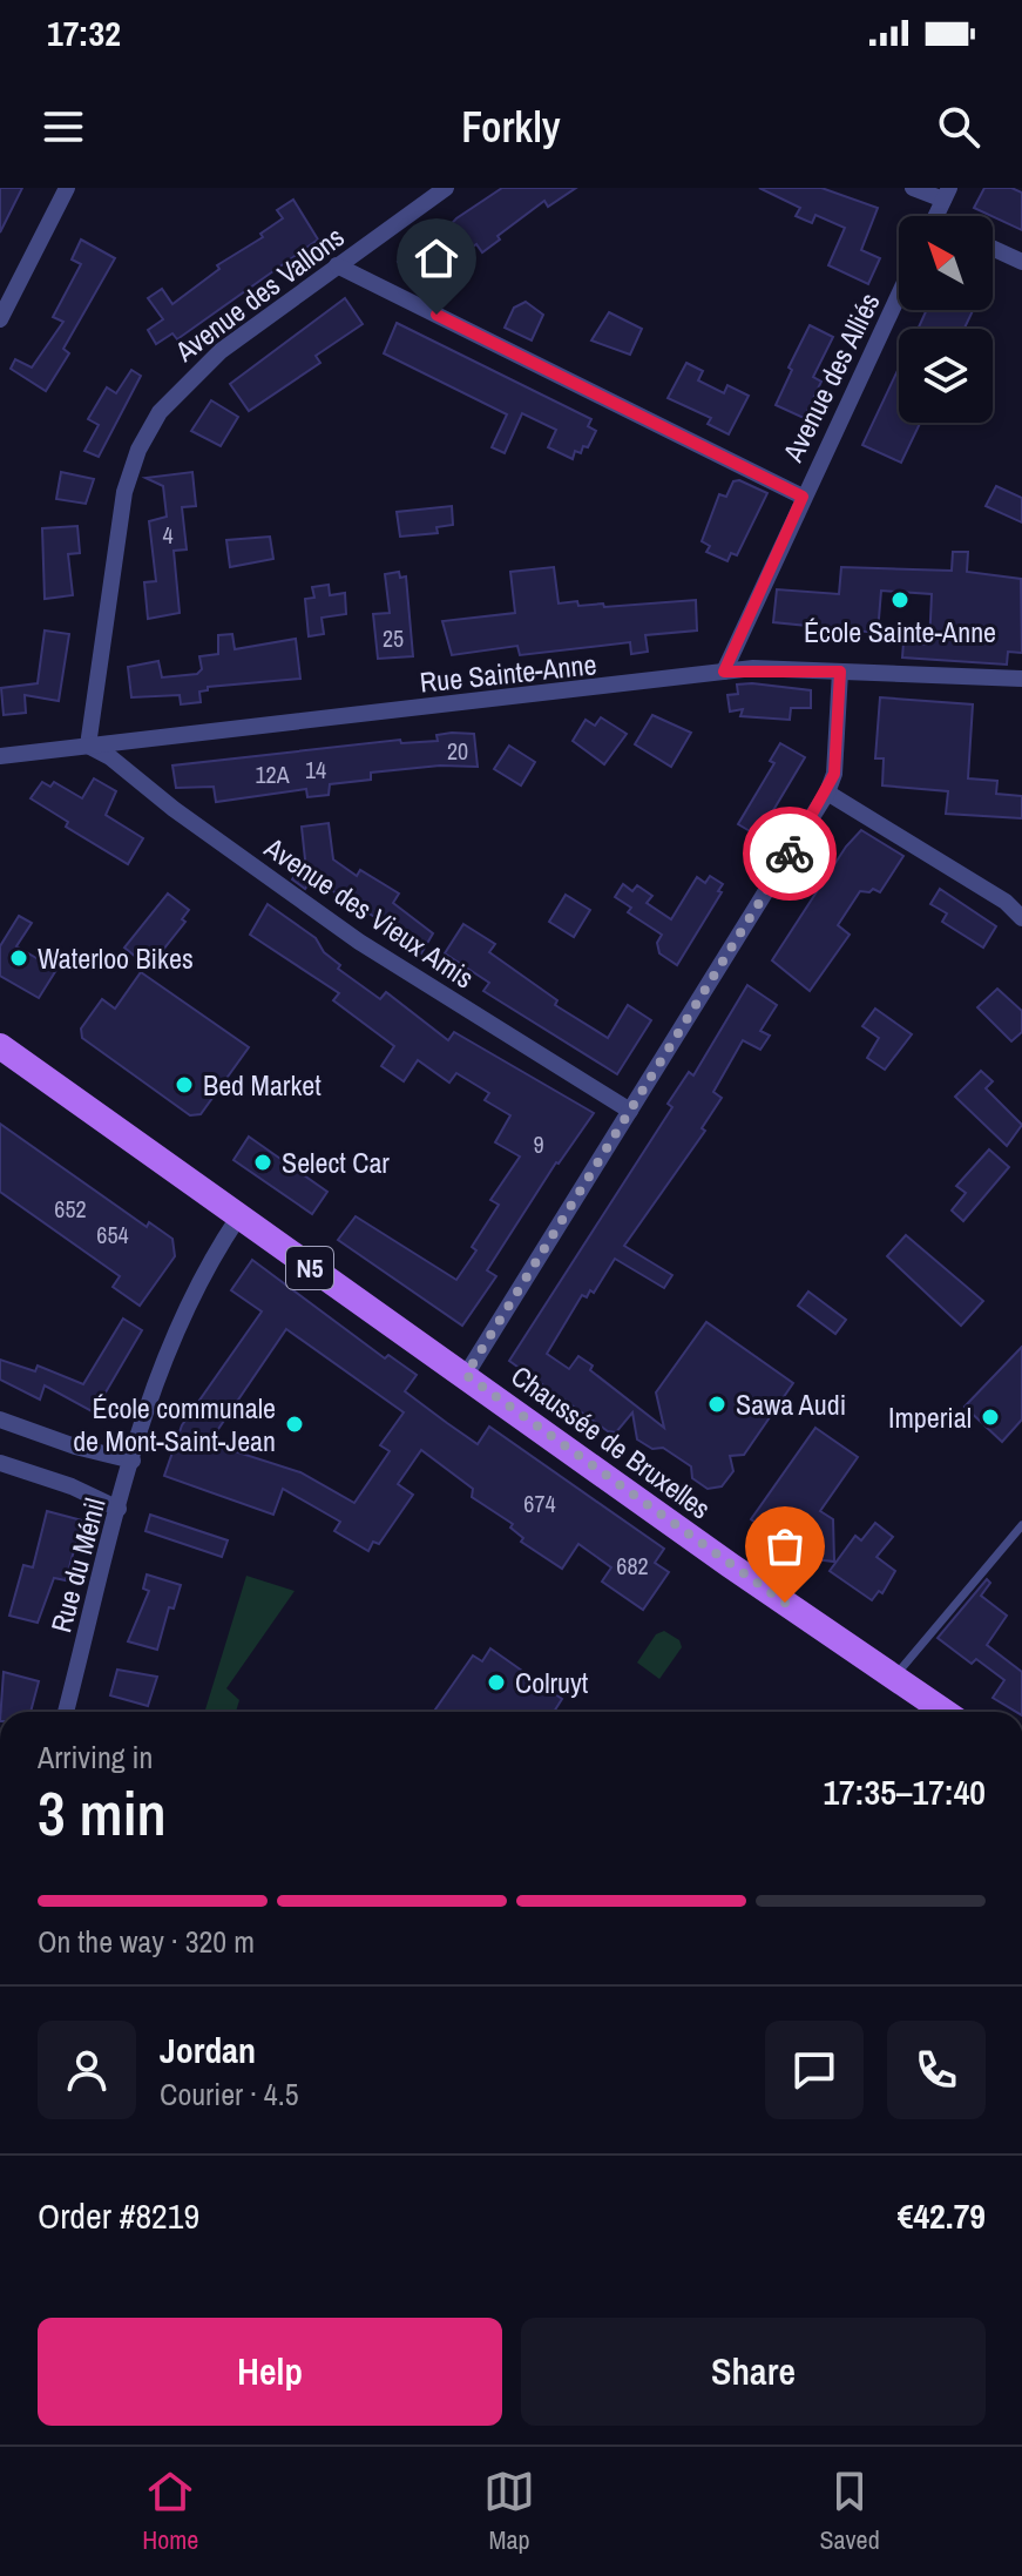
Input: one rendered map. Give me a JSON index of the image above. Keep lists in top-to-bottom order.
{
  "streets": {
    "main road": ["N5", "Chaussée de Bruxelles"],
    "street": [
      "Avenue des Vallons",
      "Avenue des Alliés",
      "Rue Sainte-Anne",
      "Avenue des Vieux Amis",
      "Rue du Ménil"
    ]
  },
  "crossings": [
    ["Avenue des Vallons", "Rue Sainte-Anne"],
    ["Avenue des Vallons", "Avenue des Vieux Amis"],
    ["Avenue des Alliés", "Rue Sainte-Anne"],
    ["Rue Sainte-Anne", "Avenue des Vieux Amis"],
    ["Chaussée de Bruxelles", "Rue du Ménil"]
  ],
  "places": [
    "École Sainte-Anne",
    "Waterloo Bikes",
    "Bed Market",
    "Select Car",
    "Sawa Audi",
    "Imperial",
    "École communale de Mont-Saint-Jean",
    "Colruyt"
  ],
  "house_numbers": [
    "4",
    "25",
    "20",
    "14",
    "12A",
    "9",
    "652",
    "654",
    "674",
    "682"
  ],
  "north": "top left",
  "page": {
    "status": "17:32",
    "header": "Forkly",
    "heading": ["3 min", "Arriving in", "17:35–17:40"],
    "panel": [
      "Jordan",
      "Courier · 4.5",
      "Order #8219",
      "€42.79"
    ],
    "bar": "On the way · 320 m",
    "buttons": ["Help", "Share"],
    "tabs": ["Home", "Map", "Saved"]
  }
}
